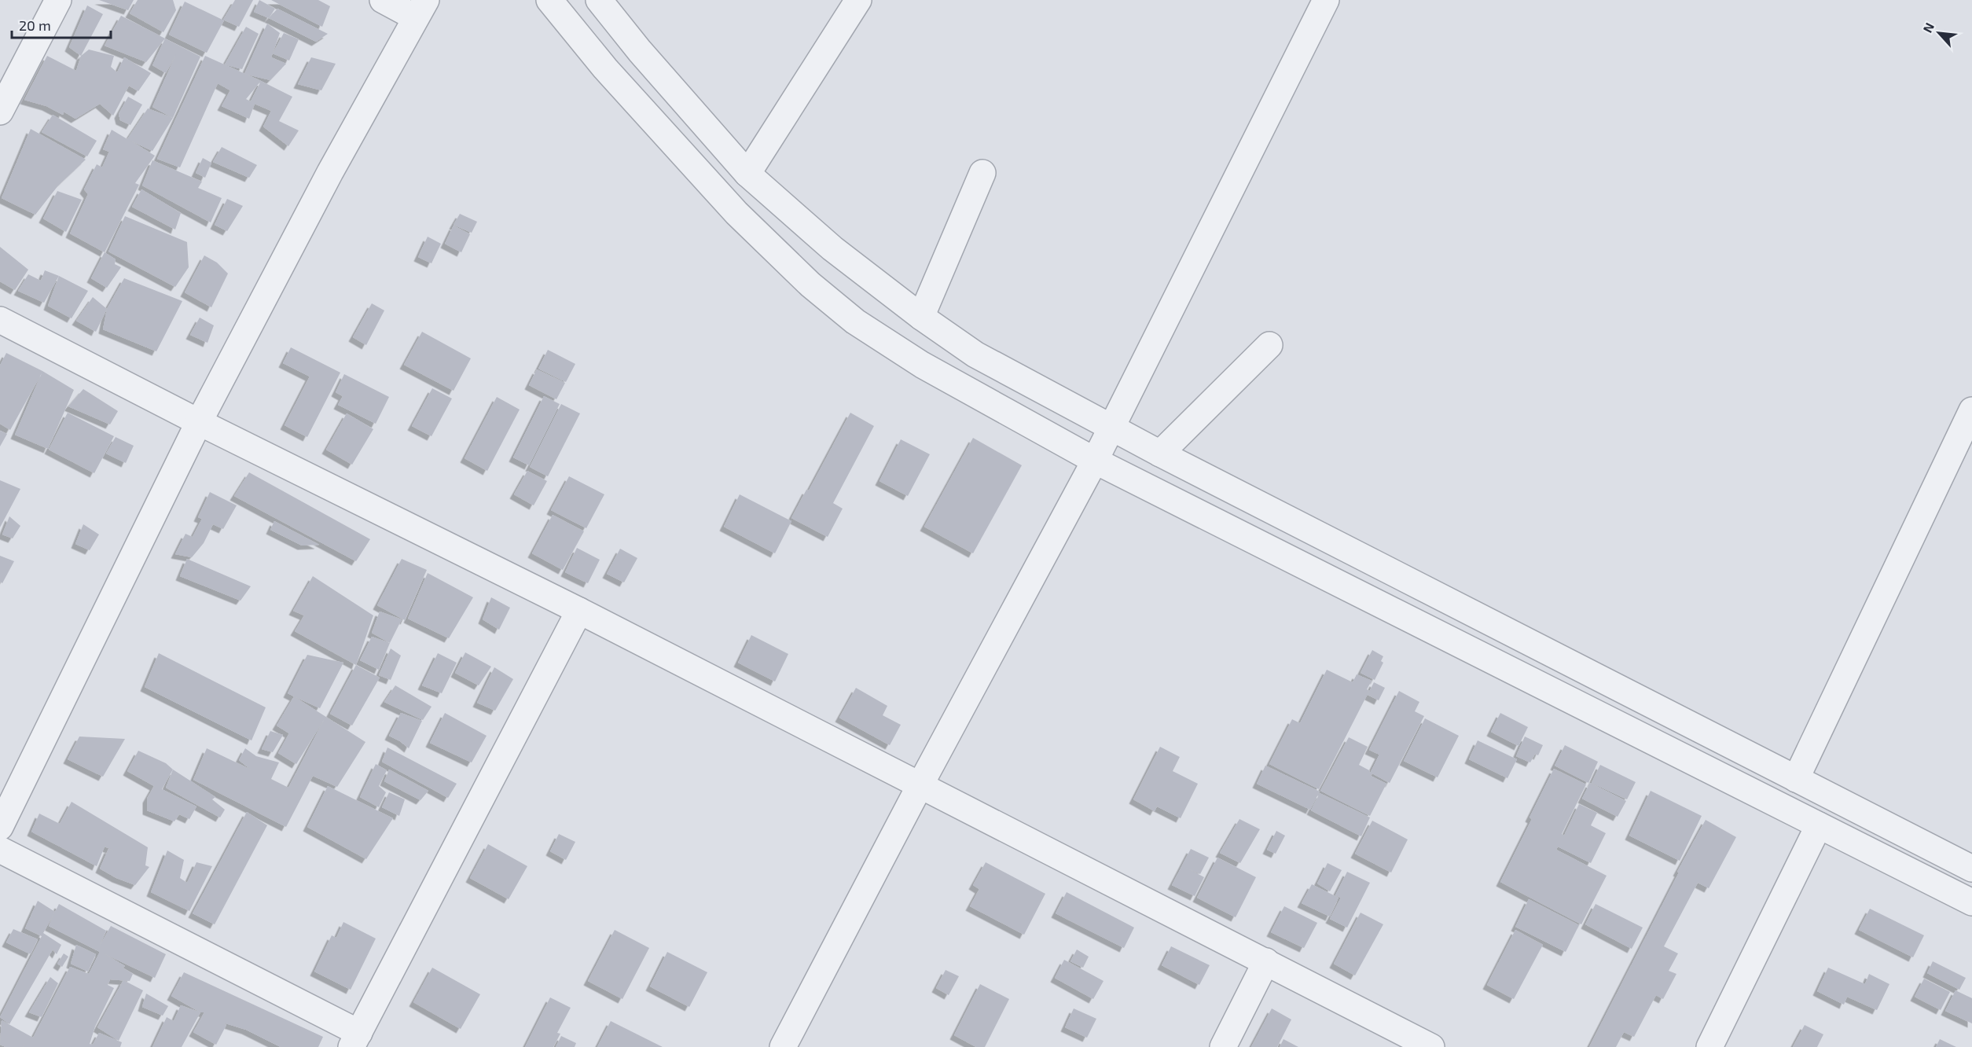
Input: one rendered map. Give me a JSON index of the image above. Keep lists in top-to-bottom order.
{
  "scale_bar": "20 m",
  "north": "top left"
}
